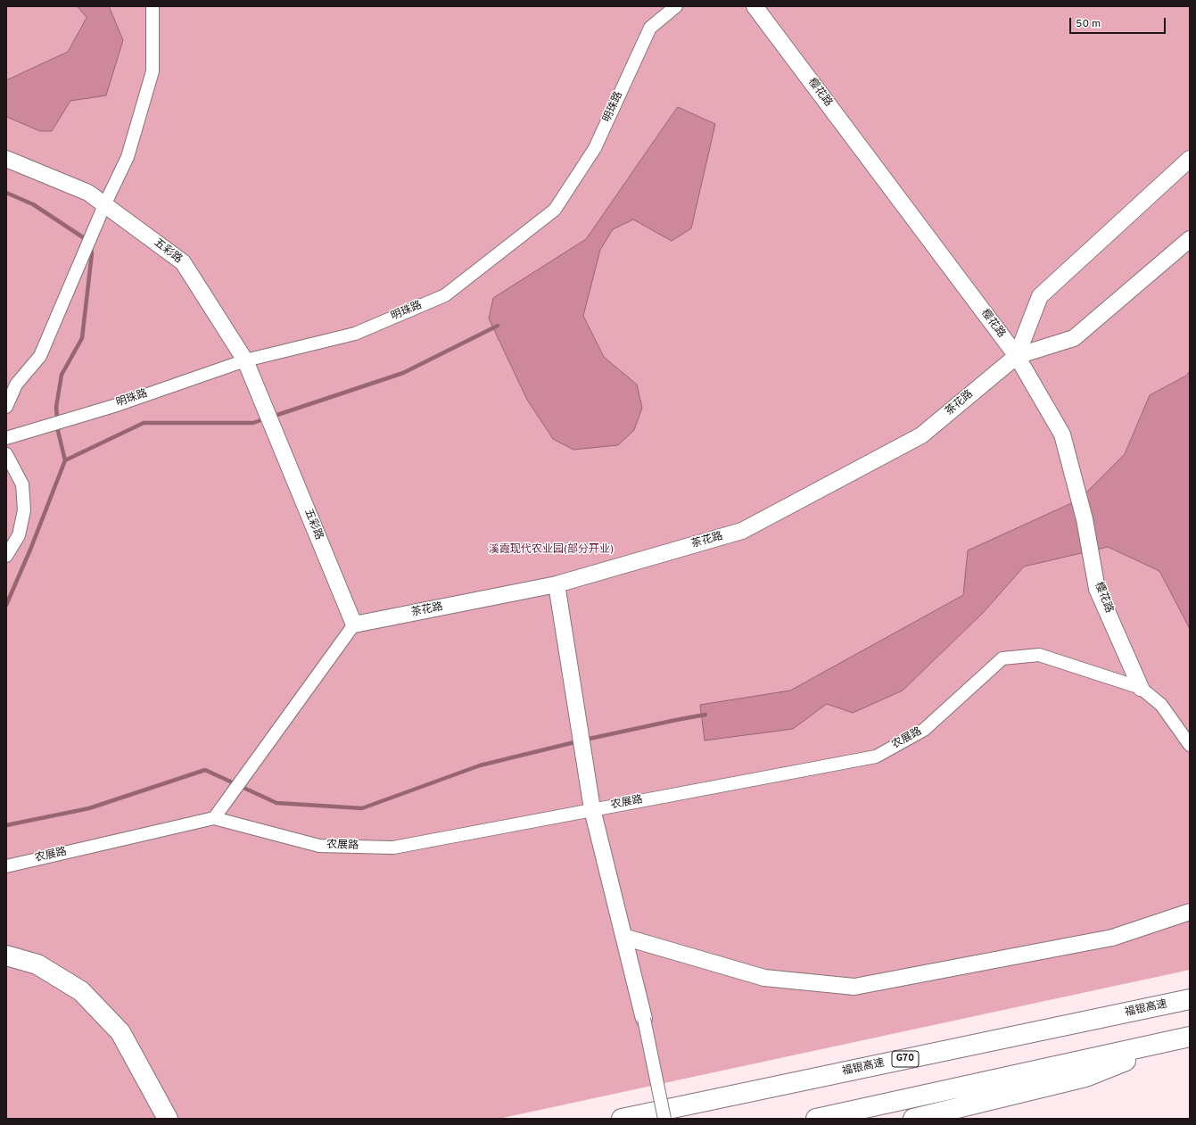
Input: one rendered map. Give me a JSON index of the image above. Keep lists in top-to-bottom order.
{
  "streets": {
    "highway": ["福银高速", "G70"],
    "street": [
      "樱花路",
      "明珠路",
      "五彩路",
      "茶花路",
      "农展路"
    ]
  },
  "crossings": [
    ["樱花路", "茶花路"],
    ["樱花路", "农展路"],
    ["明珠路", "五彩路"],
    ["五彩路", "茶花路"]
  ],
  "parks": ["溪霞现代农业园(部分开业)"],
  "scale_bar": "50 m"
}
